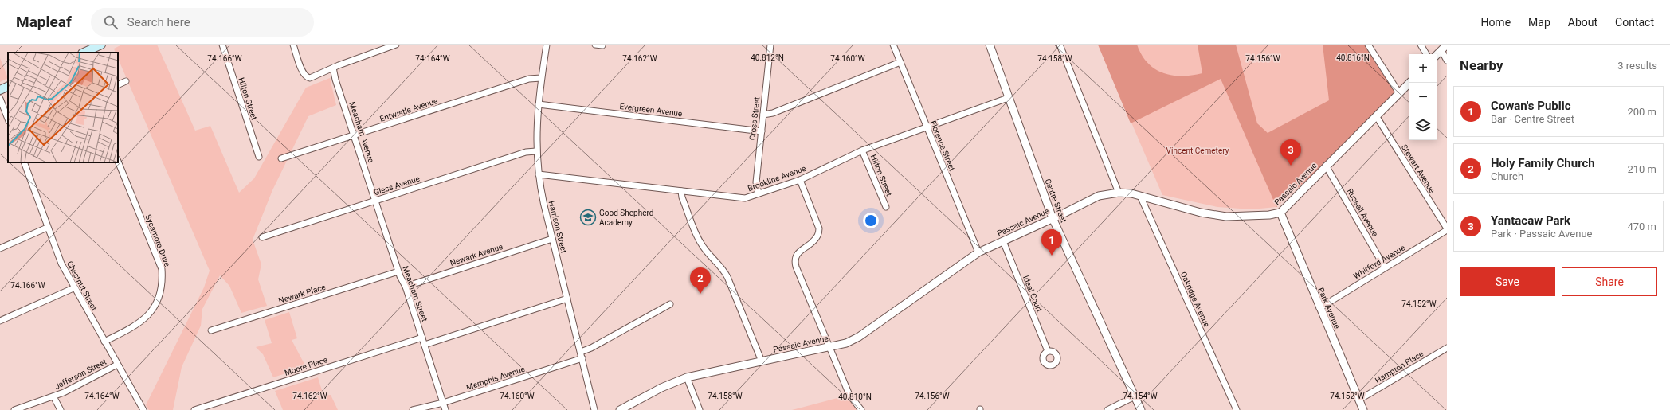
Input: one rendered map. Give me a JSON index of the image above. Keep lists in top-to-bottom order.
{
  "streets": {
    "street": [
      "Hilton Street",
      "Entwistle Avenue",
      "Evergreen Avenue",
      "Cross Street",
      "Meacham Avenue",
      "Florence Street",
      "Stewart Avenue",
      "Brookline Avenue",
      "Passaic Avenue",
      "Gless Avenue",
      "Centre Street",
      "Russell Avenue",
      "Harrison Street",
      "Sycamore Drive",
      "Newark Avenue",
      "Whitford Avenue",
      "Chestnut Street",
      "Newark Place",
      "Meacham Street",
      "Ideal Court",
      "Oakridge Avenue",
      "Park Avenue",
      "Moore Place",
      "Hampton Place",
      "Jefferson Street",
      "Memphis Avenue"
    ]
  },
  "crossings": [
    ["Hilton Street", "Brookline Avenue"],
    ["Entwistle Avenue", "Meacham Avenue"],
    ["Entwistle Avenue", "Harrison Street"],
    ["Evergreen Avenue", "Cross Street"],
    ["Evergreen Avenue", "Harrison Street"],
    ["Cross Street", "Brookline Avenue"],
    ["Meacham Avenue", "Gless Avenue"],
    ["Meacham Avenue", "Meacham Street"],
    ["Florence Street", "Brookline Avenue"],
    ["Florence Street", "Passaic Avenue"],
    ["Stewart Avenue", "Passaic Avenue"],
    ["Stewart Avenue", "Whitford Avenue"],
    ["Brookline Avenue", "Centre Street"],
    ["Brookline Avenue", "Harrison Street"],
    ["Passaic Avenue", "Centre Street"],
    ["Passaic Avenue", "Russell Avenue"],
    ["Passaic Avenue", "Ideal Court"],
    ["Passaic Avenue", "Oakridge Avenue"],
    ["Passaic Avenue", "Park Avenue"],
    ["Gless Avenue", "Harrison Street"],
    ["Gless Avenue", "Meacham Street"],
    ["Russell Avenue", "Whitford Avenue"],
    ["Harrison Street", "Newark Avenue"],
    ["Harrison Street", "Memphis Avenue"],
    ["Sycamore Drive", "Chestnut Street"],
    ["Newark Avenue", "Meacham Street"],
    ["Whitford Avenue", "Park Avenue"],
    ["Chestnut Street", "Jefferson Street"],
    ["Newark Place", "Meacham Street"],
    ["Meacham Street", "Moore Place"],
    ["Meacham Street", "Memphis Avenue"],
    ["Park Avenue", "Hampton Place"]
  ],
  "parks": ["Vincent Cemetery"],
  "places": {
    "school or university": ["Good Shepherd Academy"]
  },
  "page": {
    "header": "Mapleaf",
    "search": "Search here",
    "nav": [
      "Home",
      "Map",
      "About",
      "Contact"
    ],
    "heading": ["Nearby", "3 results"],
    "map_buttons": ["+", "−"],
    "list": [
      {
        "mark": "1",
        "name": "Cowan's Public",
        "note": "Bar · Centre Street",
        "value": "200 m"
      },
      {
        "mark": "2",
        "name": "Holy Family Church",
        "note": "Church",
        "value": "210 m"
      },
      {
        "mark": "3",
        "name": "Yantacaw Park",
        "note": "Park · Passaic Avenue",
        "value": "470 m"
      }
    ],
    "pins": ["3", "1", "2"],
    "buttons": ["Save", "Share"]
  },
  "coordinates": [
    "40.816°N",
    "40.812°N",
    "74.166°W",
    "74.164°W",
    "74.162°W",
    "74.160°W",
    "74.158°W",
    "74.156°W",
    "74.152°W",
    "74.154°W",
    "40.810°N"
  ]
}
